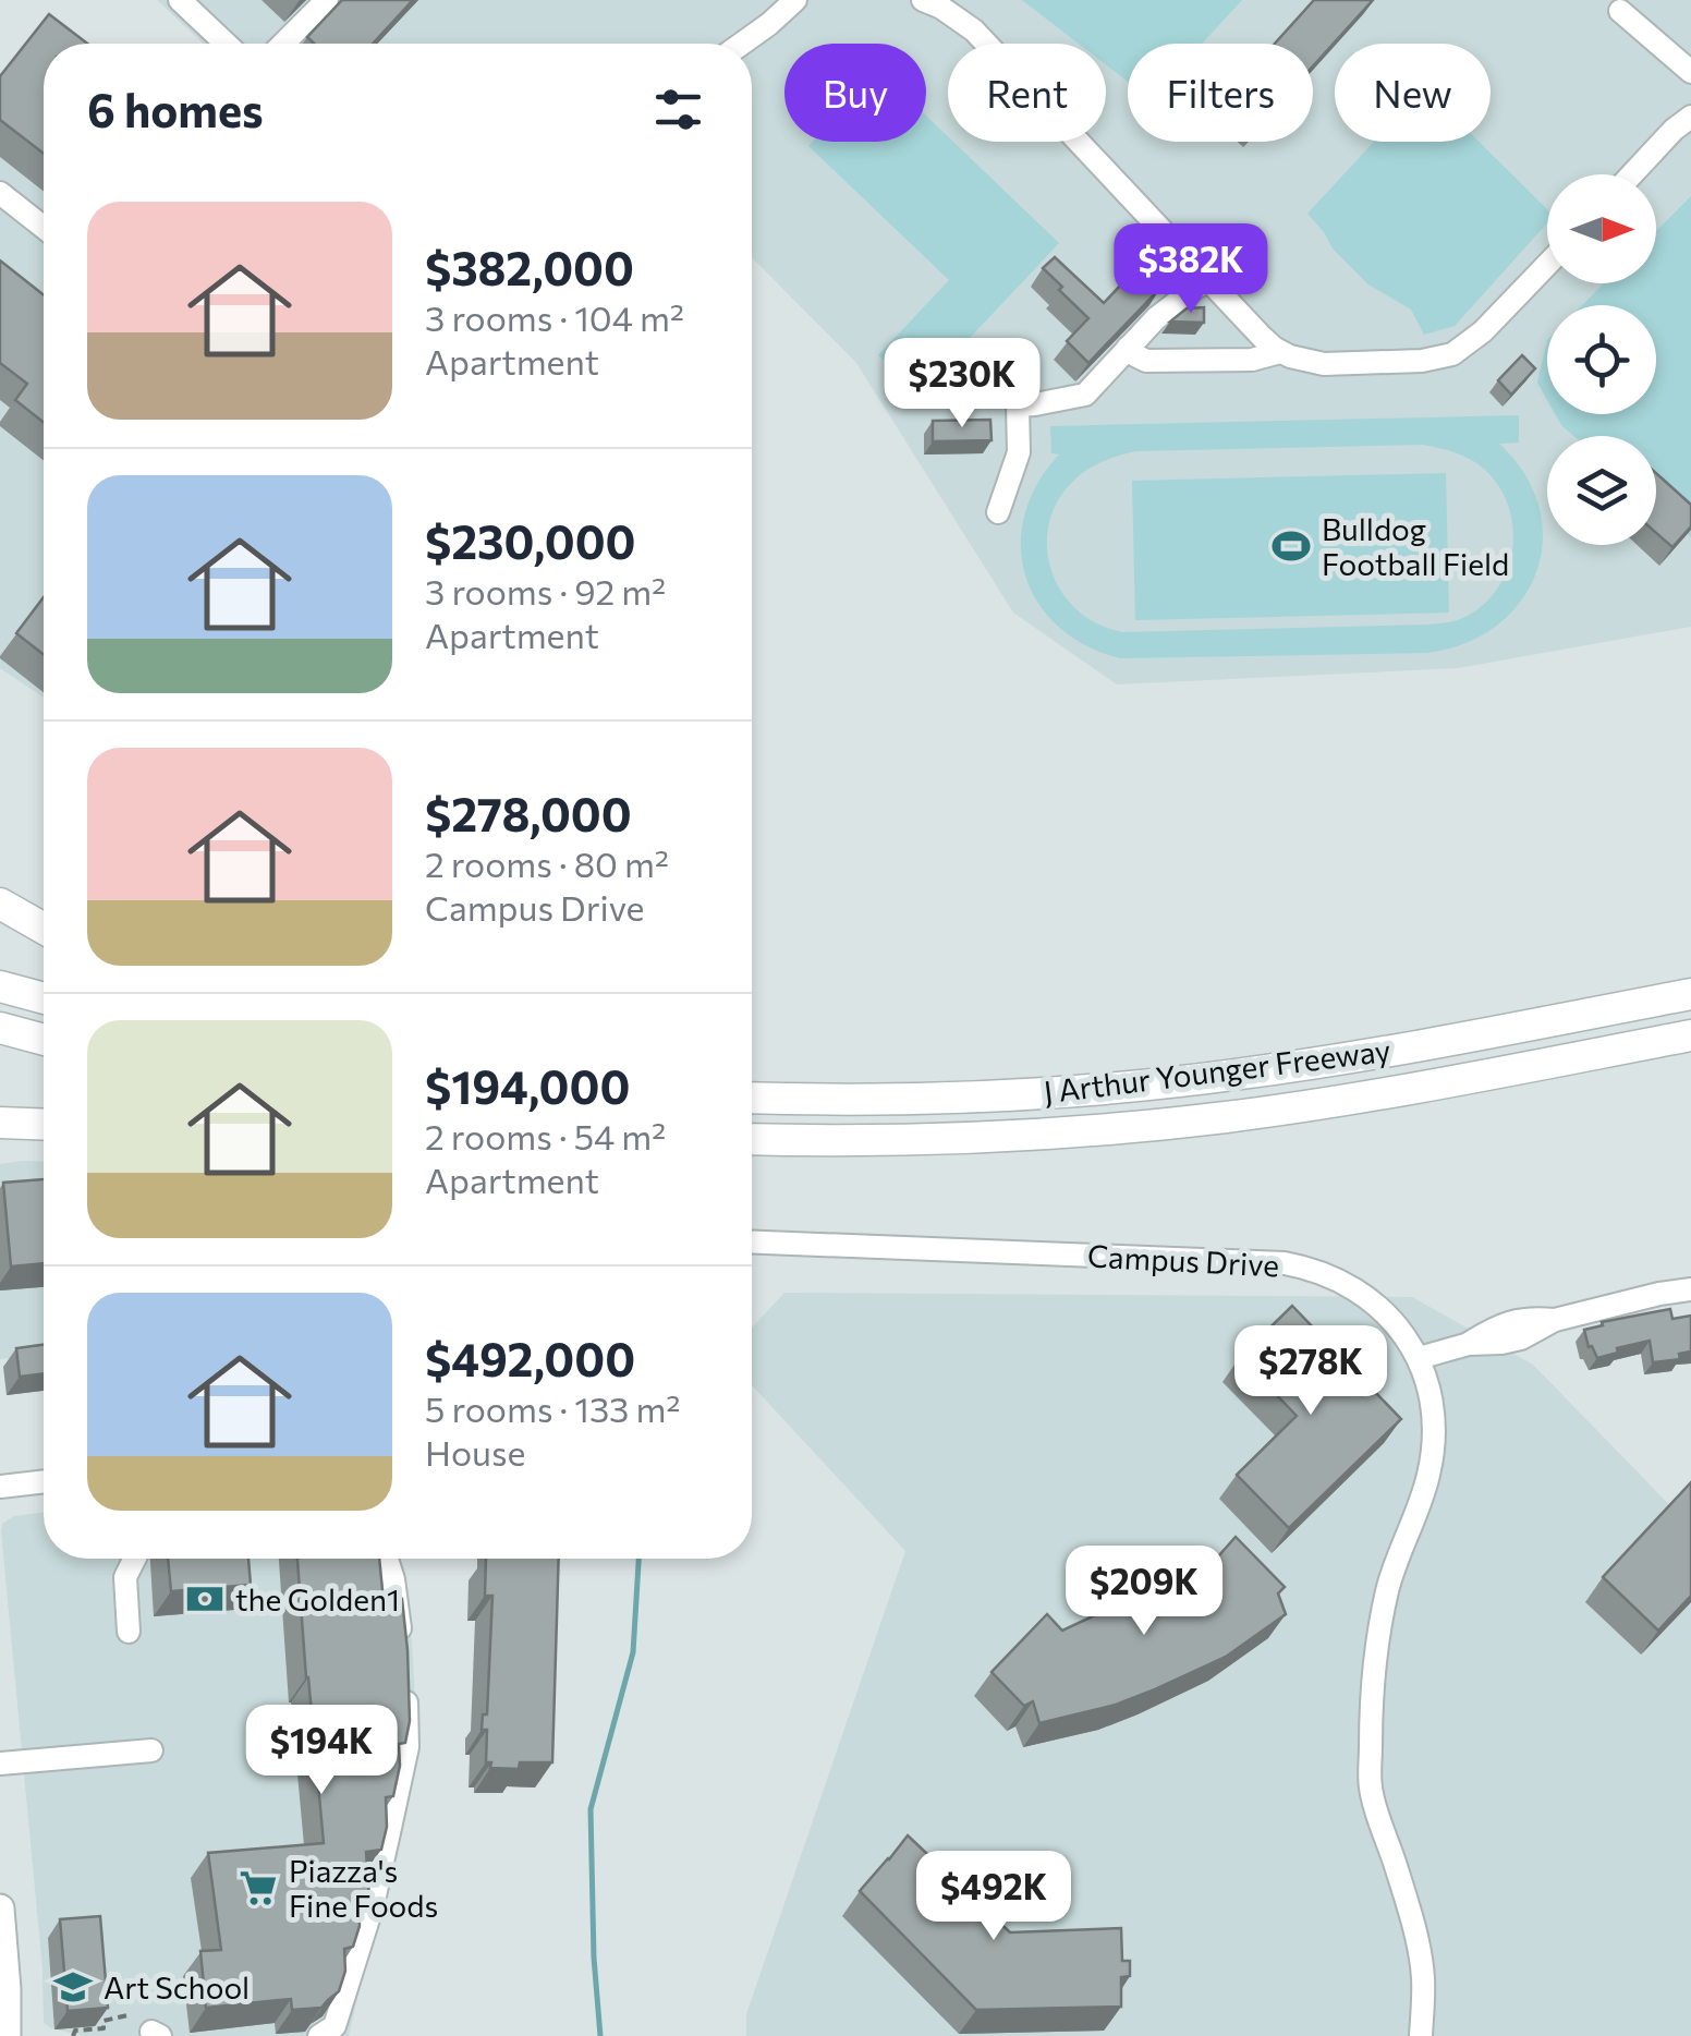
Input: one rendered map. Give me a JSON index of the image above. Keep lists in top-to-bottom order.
{
  "streets": {
    "highway": ["J Arthur Younger Freeway"],
    "street": ["Campus Drive"]
  },
  "places": {
    "sports": ["Bulldog Football Field"],
    "bank": ["the Golden1"],
    "supermarket": ["Piazza's Fine Foods"],
    "school or university": ["Art School"]
  },
  "north": "right",
  "page": {
    "chip": [
      "Buy",
      "Rent",
      "Filters",
      "New"
    ],
    "heading": "6 homes",
    "list": [
      {
        "name": "$382,000",
        "note": "3 rooms · 104 m² · Apartment"
      },
      {
        "name": "$230,000",
        "note": "3 rooms · 92 m² · Apartment"
      },
      {
        "name": "$278,000",
        "note": "2 rooms · 80 m² · Campus Drive"
      },
      {
        "name": "$194,000",
        "note": "2 rooms · 54 m² · Apartment"
      },
      {
        "name": "$492,000",
        "note": "5 rooms · 133 m² · House"
      }
    ],
    "price": [
      "$382K",
      "$230K",
      "$278K",
      "$209K",
      "$194K",
      "$492K"
    ]
  }
}
